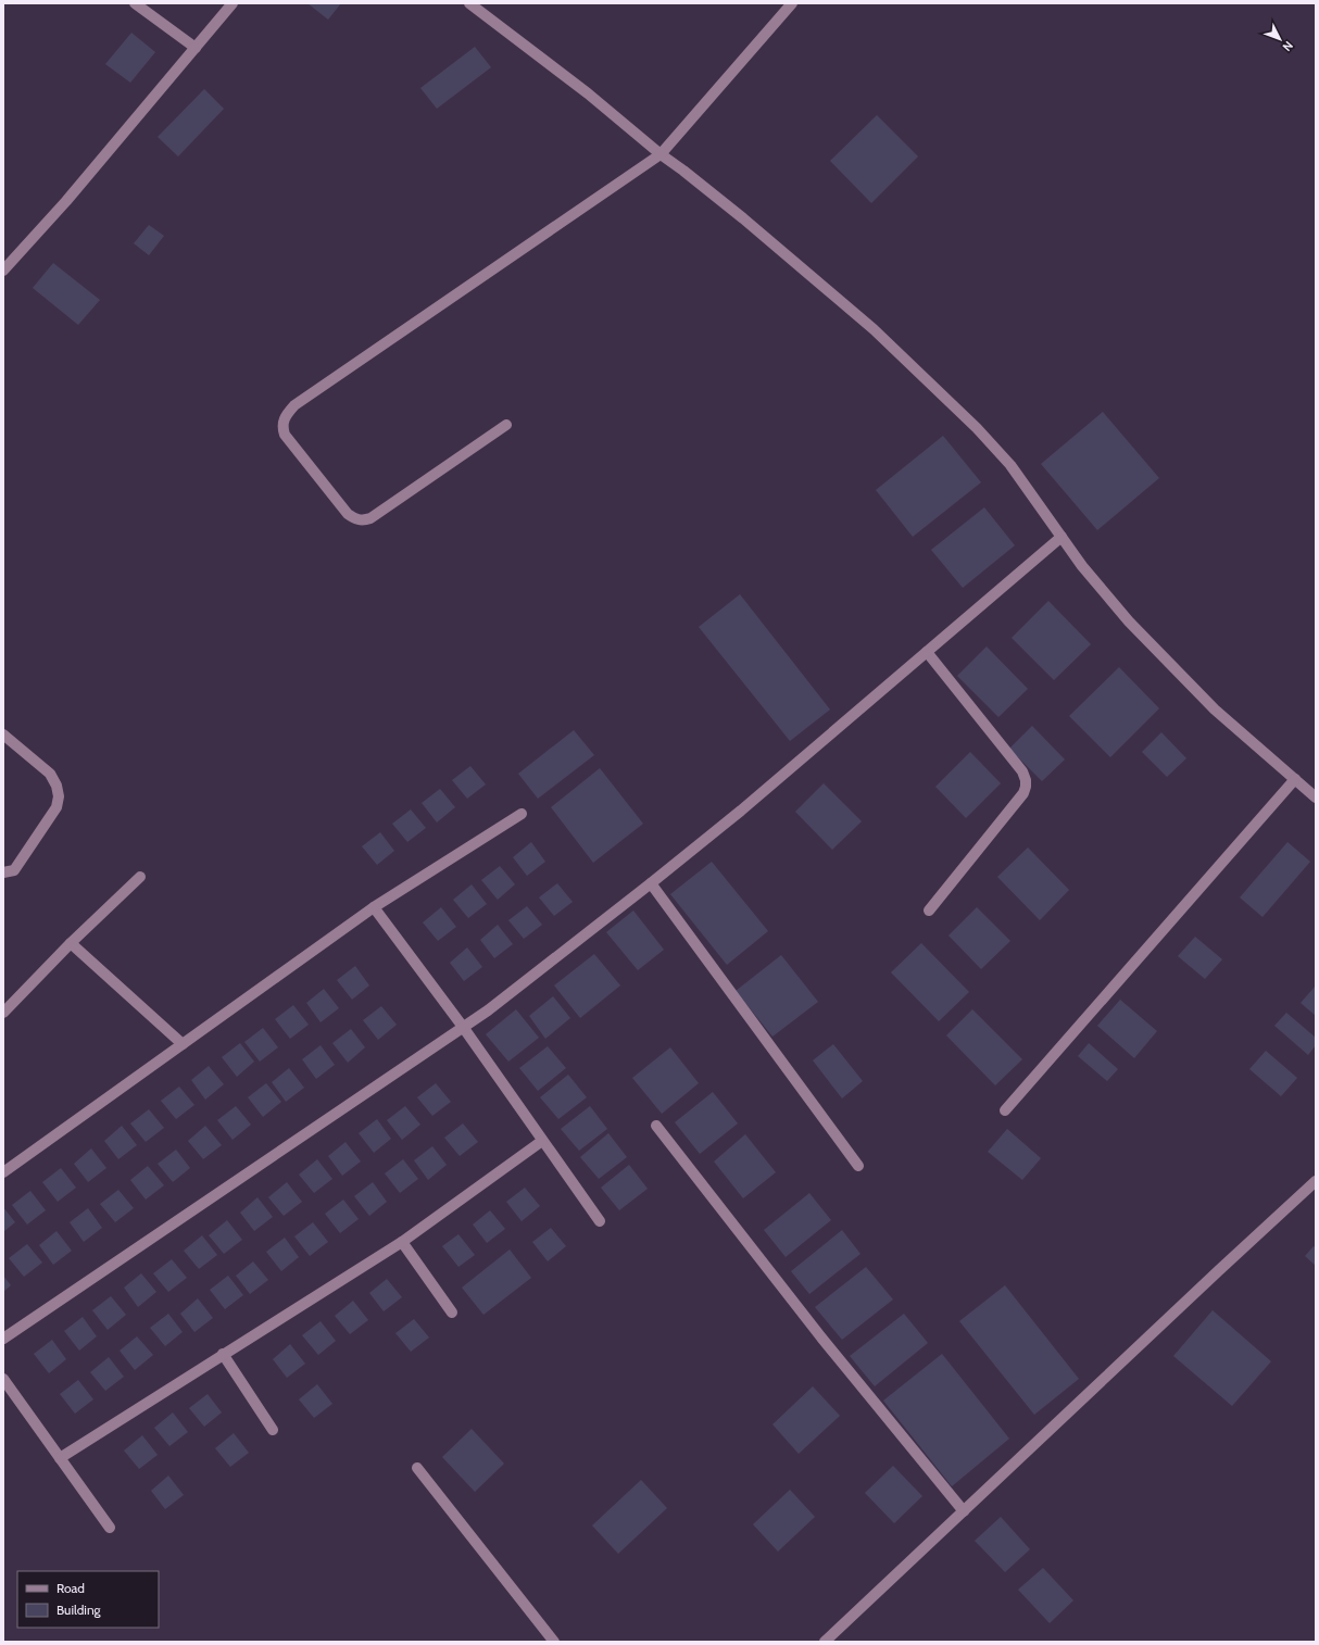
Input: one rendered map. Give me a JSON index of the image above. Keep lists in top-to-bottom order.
{
  "legend": ["Road", "Building"],
  "north": "bottom right"
}
